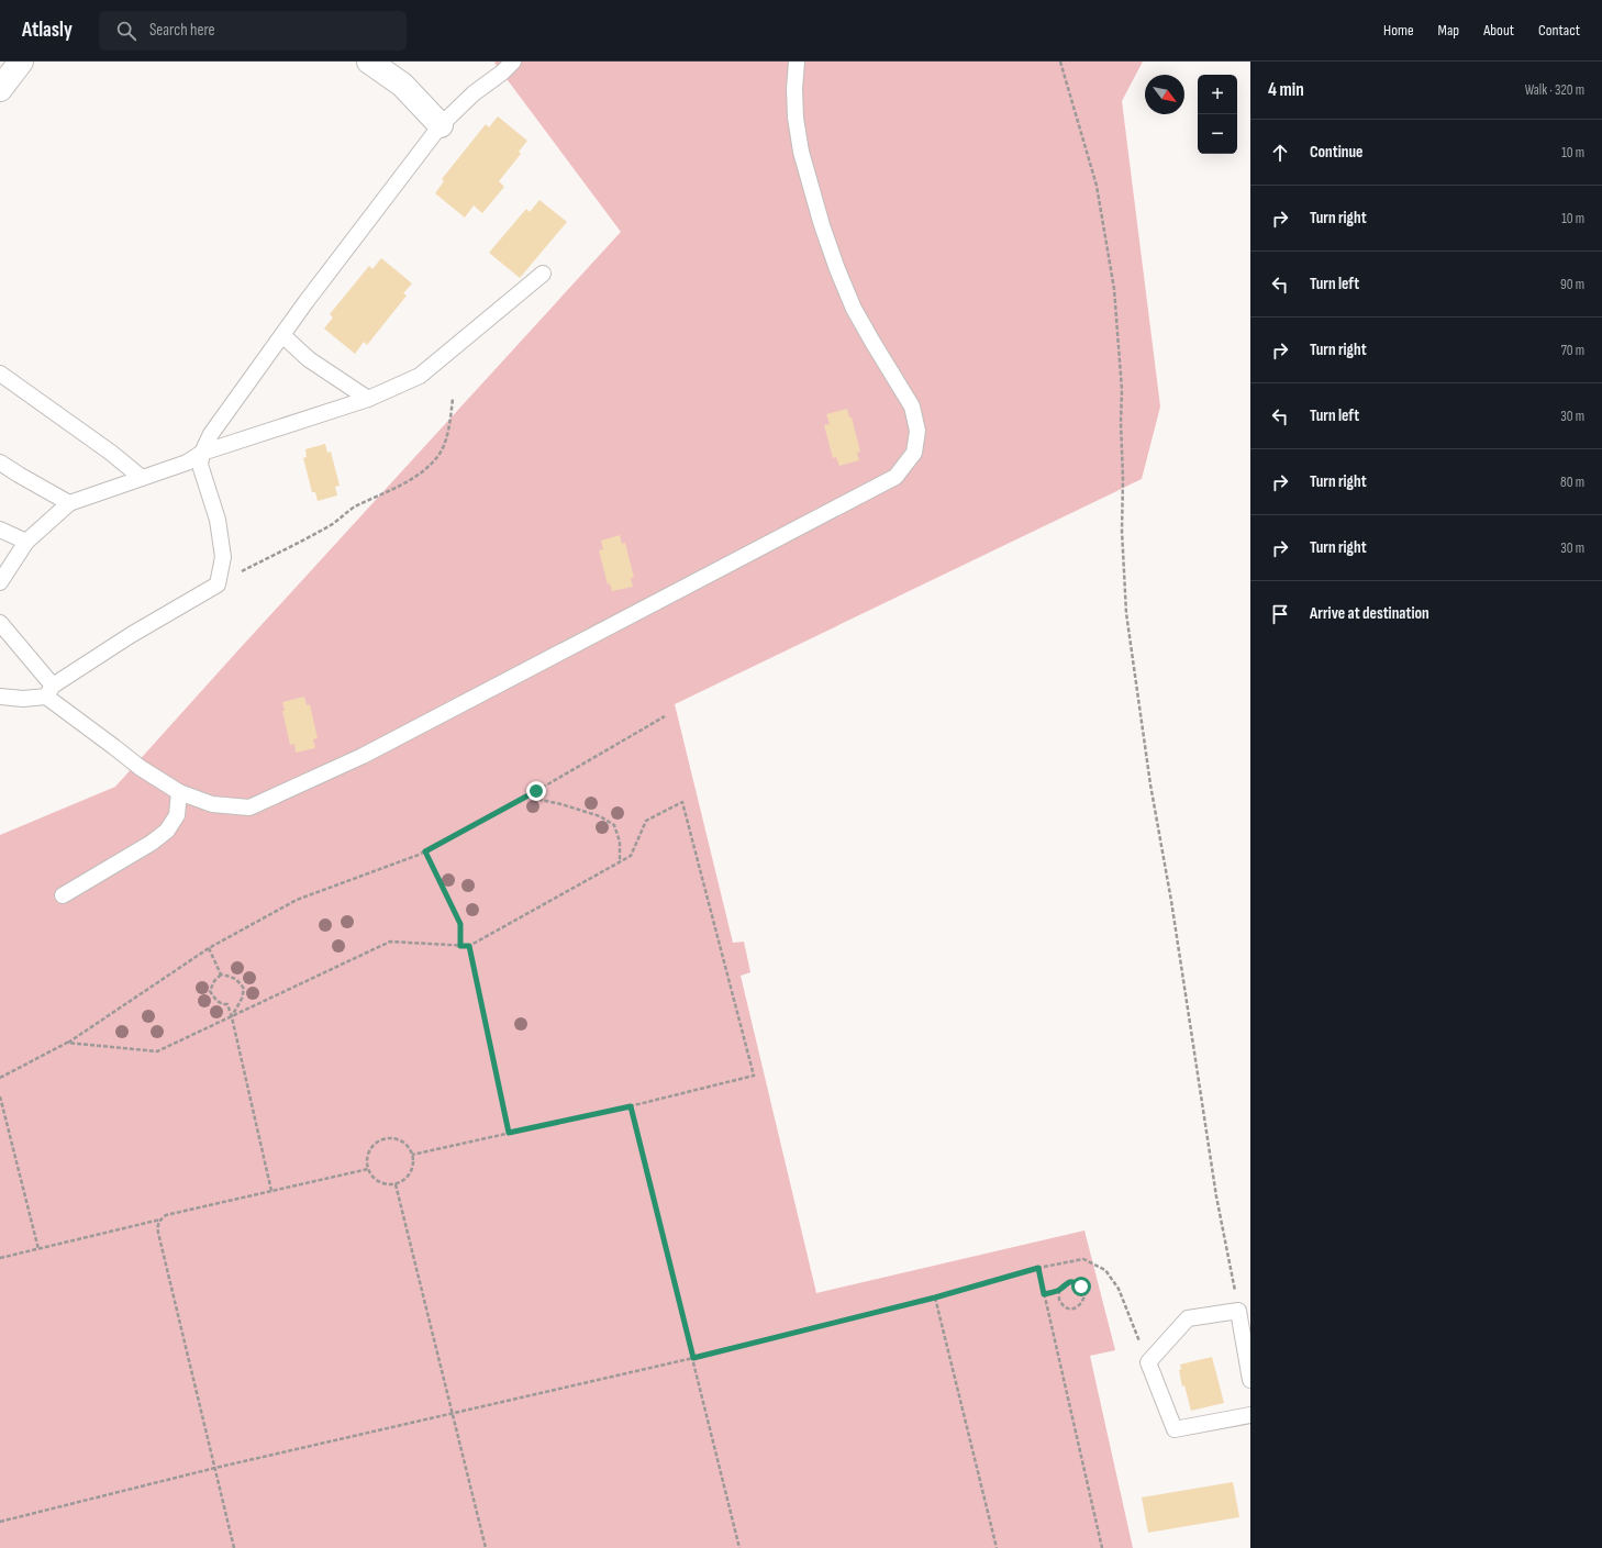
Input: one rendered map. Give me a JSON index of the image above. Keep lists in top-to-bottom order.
{
  "north": "bottom right",
  "page": {
    "header": "Atlasly",
    "search": "Search here",
    "nav": [
      "Home",
      "Map",
      "About",
      "Contact"
    ],
    "heading": ["4 min", "Walk · 320 m"],
    "map_buttons": ["+", "−"],
    "list": [
      ["Continue", "10 m"],
      ["Turn right", "10 m"],
      ["Turn left", "90 m"],
      ["Turn right", "70 m"],
      ["Turn left", "30 m"],
      ["Turn right", "80 m"],
      ["Turn right", "30 m"],
      "Arrive at destination"
    ]
  }
}
